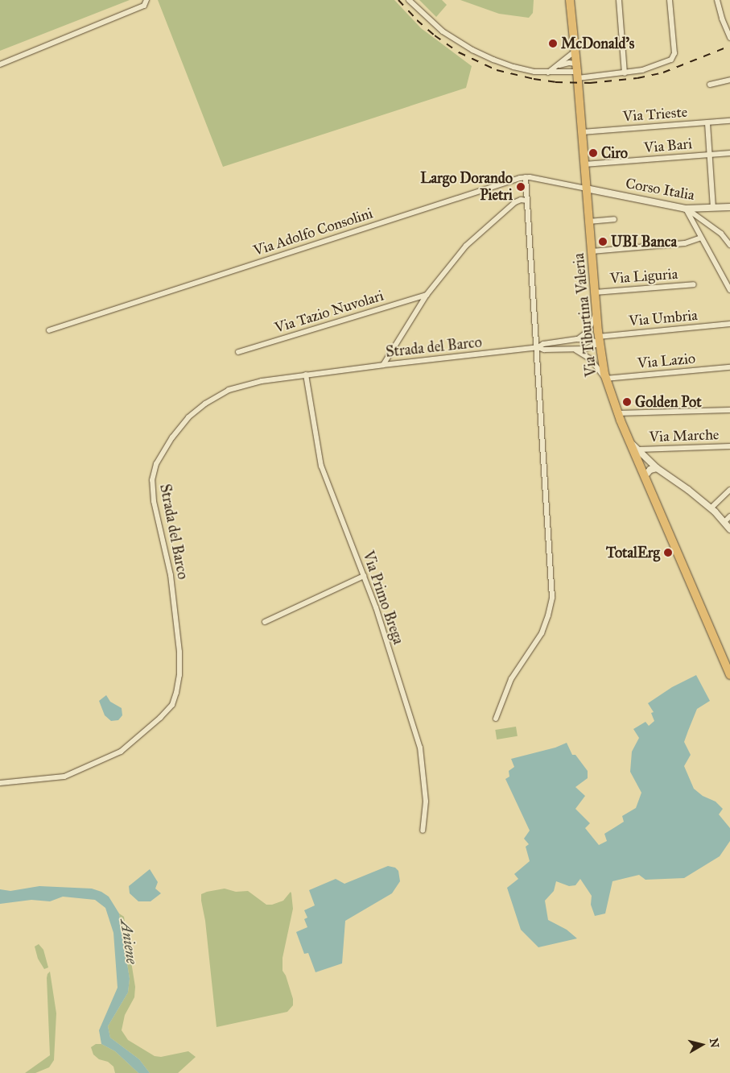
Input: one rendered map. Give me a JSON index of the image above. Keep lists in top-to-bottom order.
{
  "streets": {
    "main road": ["Via Tiburtina Valeria"],
    "street": [
      "Via Trieste",
      "Via Bari",
      "Corso Italia",
      "Via Adolfo Consolini",
      "Via Liguria",
      "Via Tazio Nuvolari",
      "Via Umbria",
      "Strada del Barco",
      "Via Lazio",
      "Via Marche",
      "Via Primo Brega"
    ]
  },
  "crossings": [
    ["Via Trieste", "Via Tiburtina Valeria"],
    ["Via Bari", "Via Tiburtina Valeria"],
    ["Corso Italia", "Via Adolfo Consolini"],
    ["Corso Italia", "Via Tiburtina Valeria"],
    ["Via Adolfo Consolini", "Via Tiburtina Valeria"],
    ["Via Liguria", "Via Tiburtina Valeria"],
    ["Via Tiburtina Valeria", "Via Umbria"],
    ["Via Tiburtina Valeria", "Strada del Barco"],
    ["Via Tiburtina Valeria", "Via Lazio"],
    ["Via Umbria", "Strada del Barco"],
    ["Strada del Barco", "Via Primo Brega"]
  ],
  "water": ["Aniene"],
  "places": [
    "McDonald's",
    "Ciro",
    "Largo Dorando Pietri",
    "UBI Banca",
    "Golden Pot",
    "TotalErg"
  ],
  "north": "right"
}
